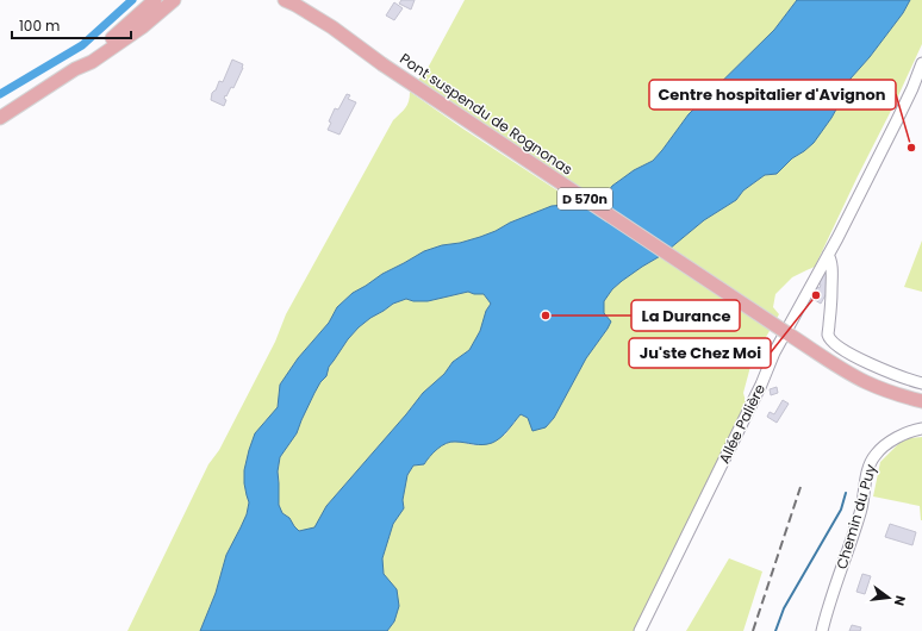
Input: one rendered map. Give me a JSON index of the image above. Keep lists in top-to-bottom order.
{
  "streets": {
    "main road": ["Pont suspendu de Rognonas", "D 570n"],
    "street": ["Allée Palière", "Chemin du Puy"]
  },
  "crossings": [
    ["Pont suspendu de Rognonas", "D 570n"]
  ],
  "places": ["Centre hospitalier d'Avignon", "Ju'ste Chez Moi", "La Durance"],
  "scale_bar": "100 m",
  "north": "right"
}
